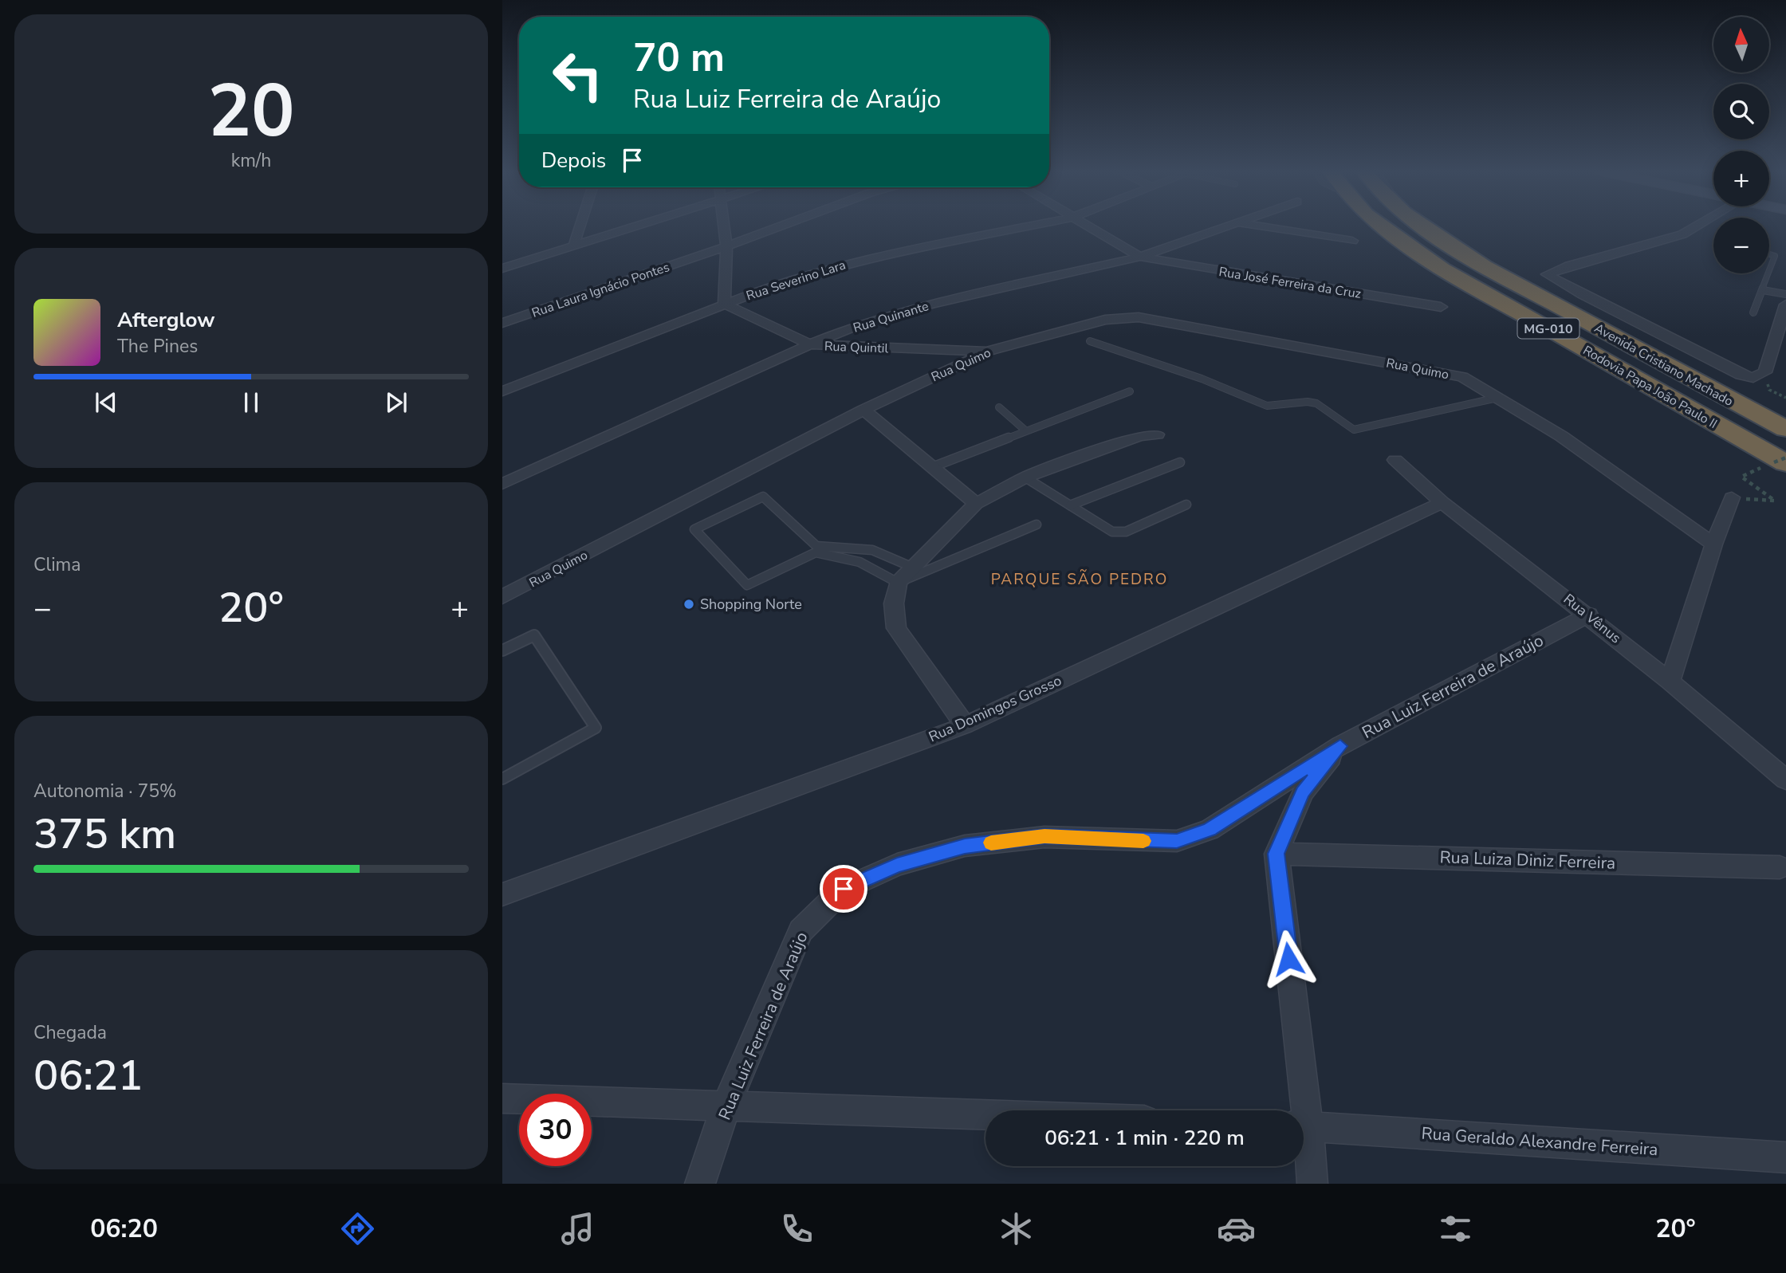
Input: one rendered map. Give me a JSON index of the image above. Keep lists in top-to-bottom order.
{
  "streets": {
    "highway": ["MG-010", "Avenida Cristiano Machado", "Rodovia Papa João Paulo II"],
    "street": [
      "Rua Severino Lara",
      "Rua José Ferreira da Cruz",
      "Rua Laura Ignácio Pontes",
      "Rua Quinante",
      "Rua Quintil",
      "Rua Quimo",
      "Rua Vênus",
      "Rua Luiz Ferreira de Araújo",
      "Rua Domingos Grosso",
      "Rua Luiza Diniz Ferreira",
      "Rua Geraldo Alexandre Ferreira"
    ]
  },
  "crossings": [
    ["Rua Severino Lara", "Rua Quintil"],
    ["Rua José Ferreira da Cruz", "Rua Quinante"],
    ["Rua Quinante", "Rua Quintil"],
    ["MG-010", "Avenida Cristiano Machado"],
    ["Rua Quintil", "Rua Quimo"],
    ["Rua Vênus", "Rua Luiz Ferreira de Araújo"],
    ["Rua Vênus", "Rua Domingos Grosso"]
  ],
  "districts": ["PARQUE SÃO PEDRO"],
  "places": ["Shopping Norte"],
  "north": "top",
  "page": {
    "tile": [
      ["20", "km/h"],
      "Clima",
      ["Autonomia · 75%", "375 km"],
      ["Chegada", "06:21"]
    ],
    "map_buttons": ["+", "−"],
    "turn": ["70 m", "Rua Luiz Ferreira de Araújo"],
    "then": "Depois",
    "song": ["Afterglow", "The Pines"],
    "heat": ["−", "20°", "+"],
    "limit": "30",
    "trip": "06:21 · 1 min · 220 m",
    "tabs": ["06:20", "20°"]
  }
}
